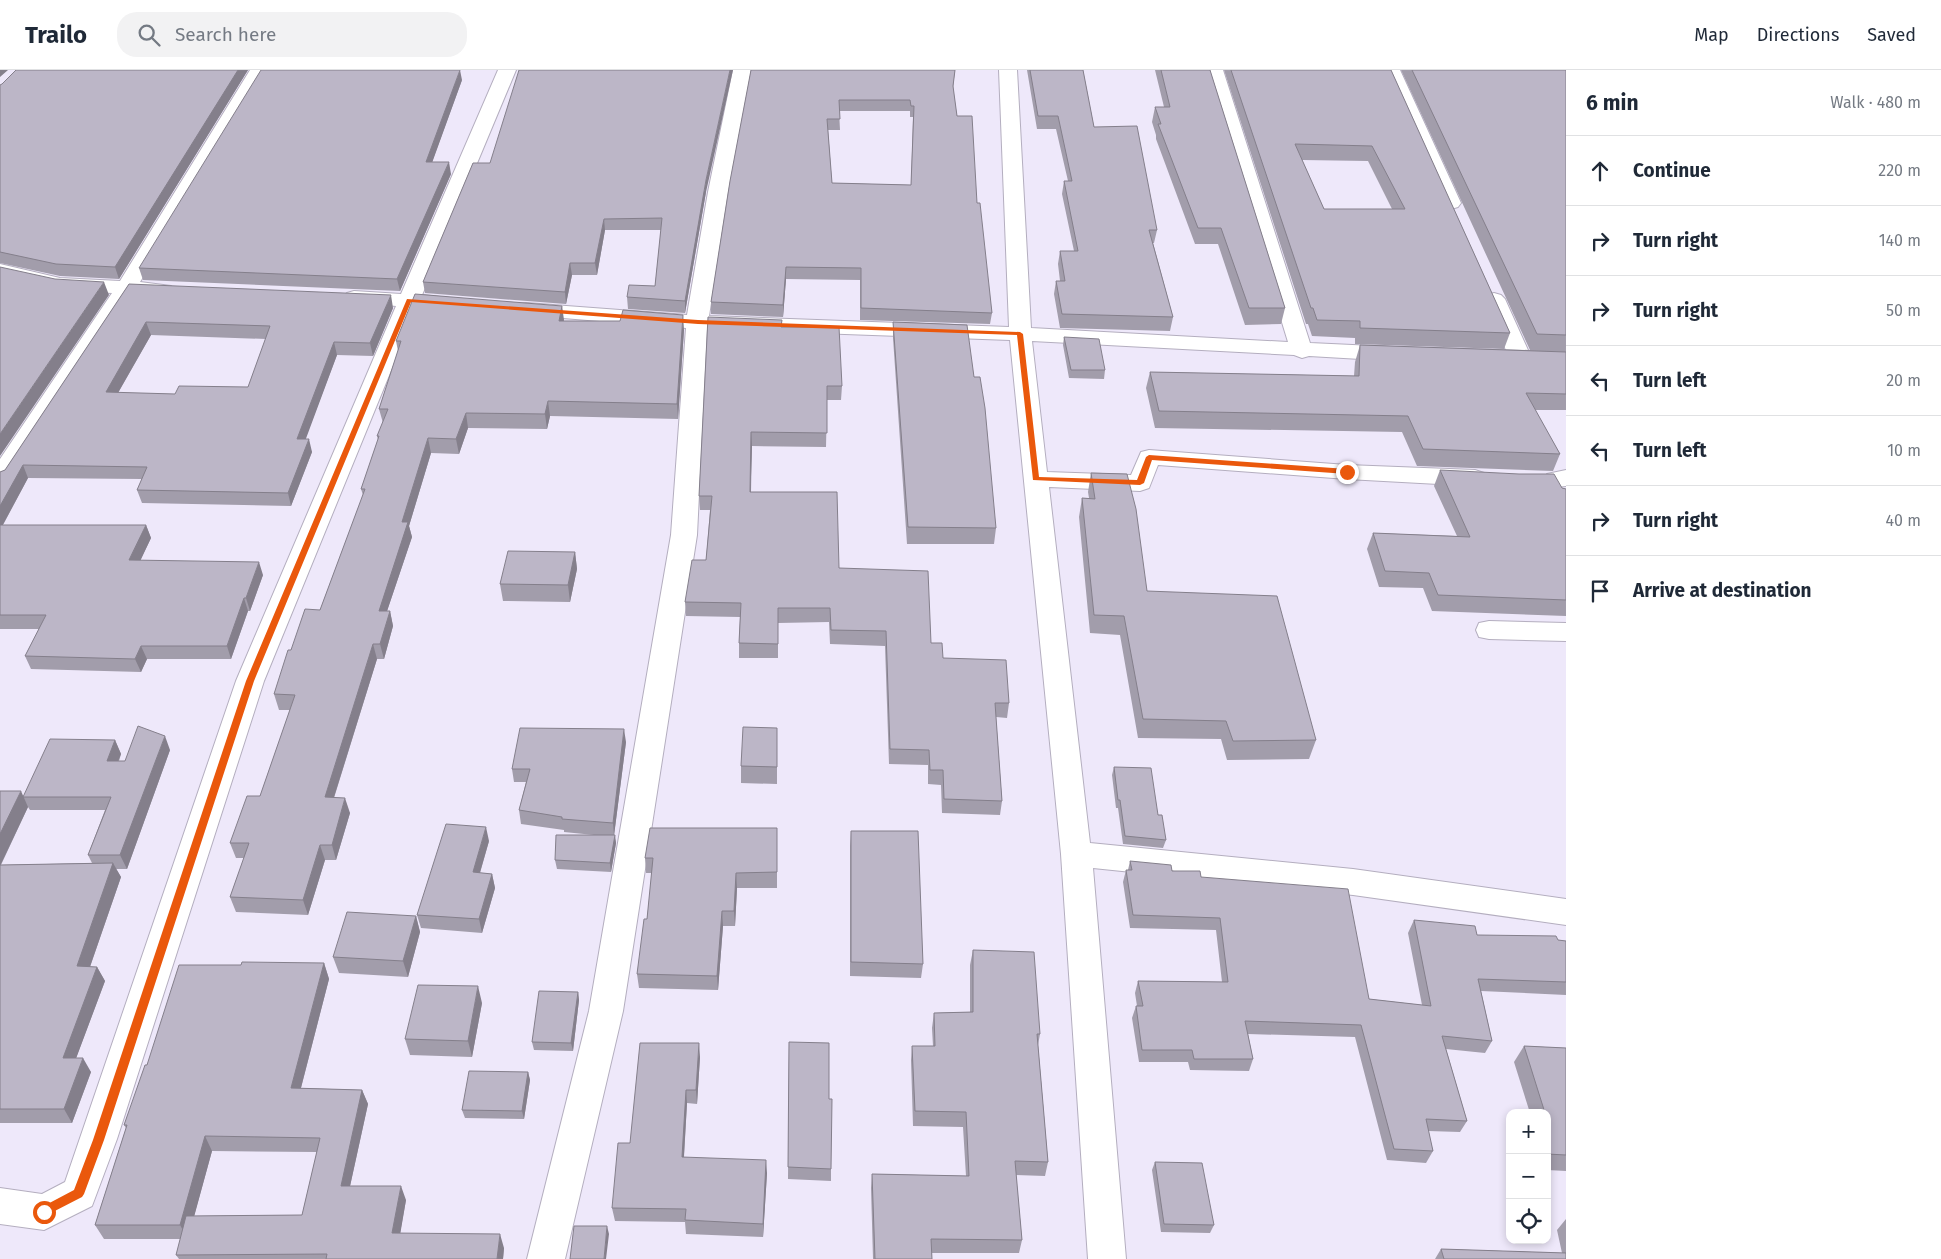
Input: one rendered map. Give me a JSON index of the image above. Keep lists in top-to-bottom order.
{
  "page": {
    "header": "Trailo",
    "search": "Search here",
    "nav": ["Map", "Directions", "Saved"],
    "heading": ["6 min", "Walk · 480 m"],
    "list": [
      ["Continue", "220 m"],
      ["Turn right", "140 m"],
      ["Turn right", "50 m"],
      ["Turn left", "20 m"],
      ["Turn left", "10 m"],
      ["Turn right", "40 m"],
      "Arrive at destination"
    ],
    "map_buttons": ["+", "−"]
  }
}
